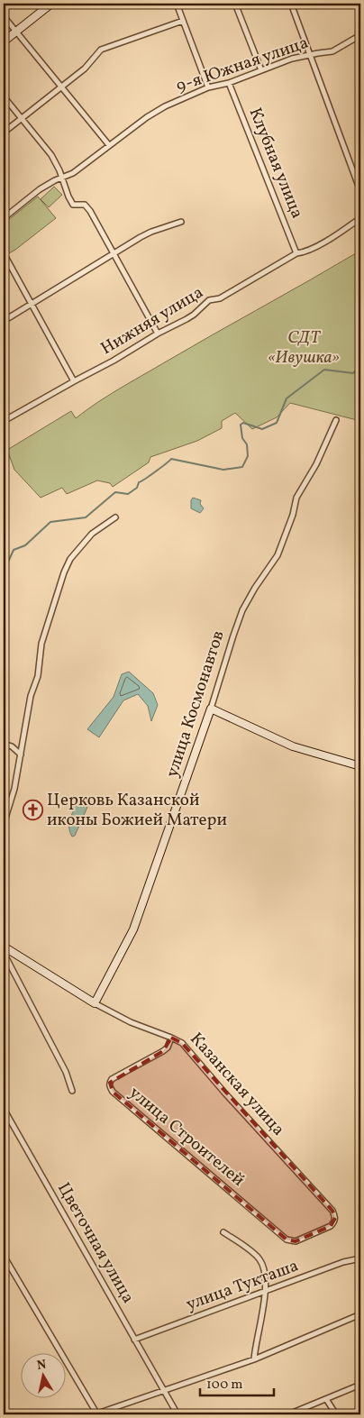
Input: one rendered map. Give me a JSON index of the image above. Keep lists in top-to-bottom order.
{
  "streets": {
    "street": [
      "9-я Южная улица",
      "Клубная улица",
      "Нижняя улица",
      "улица Космонавтов",
      "Казанская улица",
      "улица Строителей",
      "Цветочная улица",
      "улица Тукташа"
    ]
  },
  "crossings": [
    ["9-я Южная улица", "Клубная улица"],
    ["Клубная улица", "Нижняя улица"],
    ["улица Космонавтов", "Казанская улица"],
    ["Казанская улица", "улица Строителей"],
    ["Цветочная улица", "улица Тукташа"]
  ],
  "parks": ["СДТ «Ивушка»"],
  "places": {
    "church": ["Церковь Казанской иконы Божией Матери"]
  },
  "scale_bar": "100 m",
  "north": "top"
}
